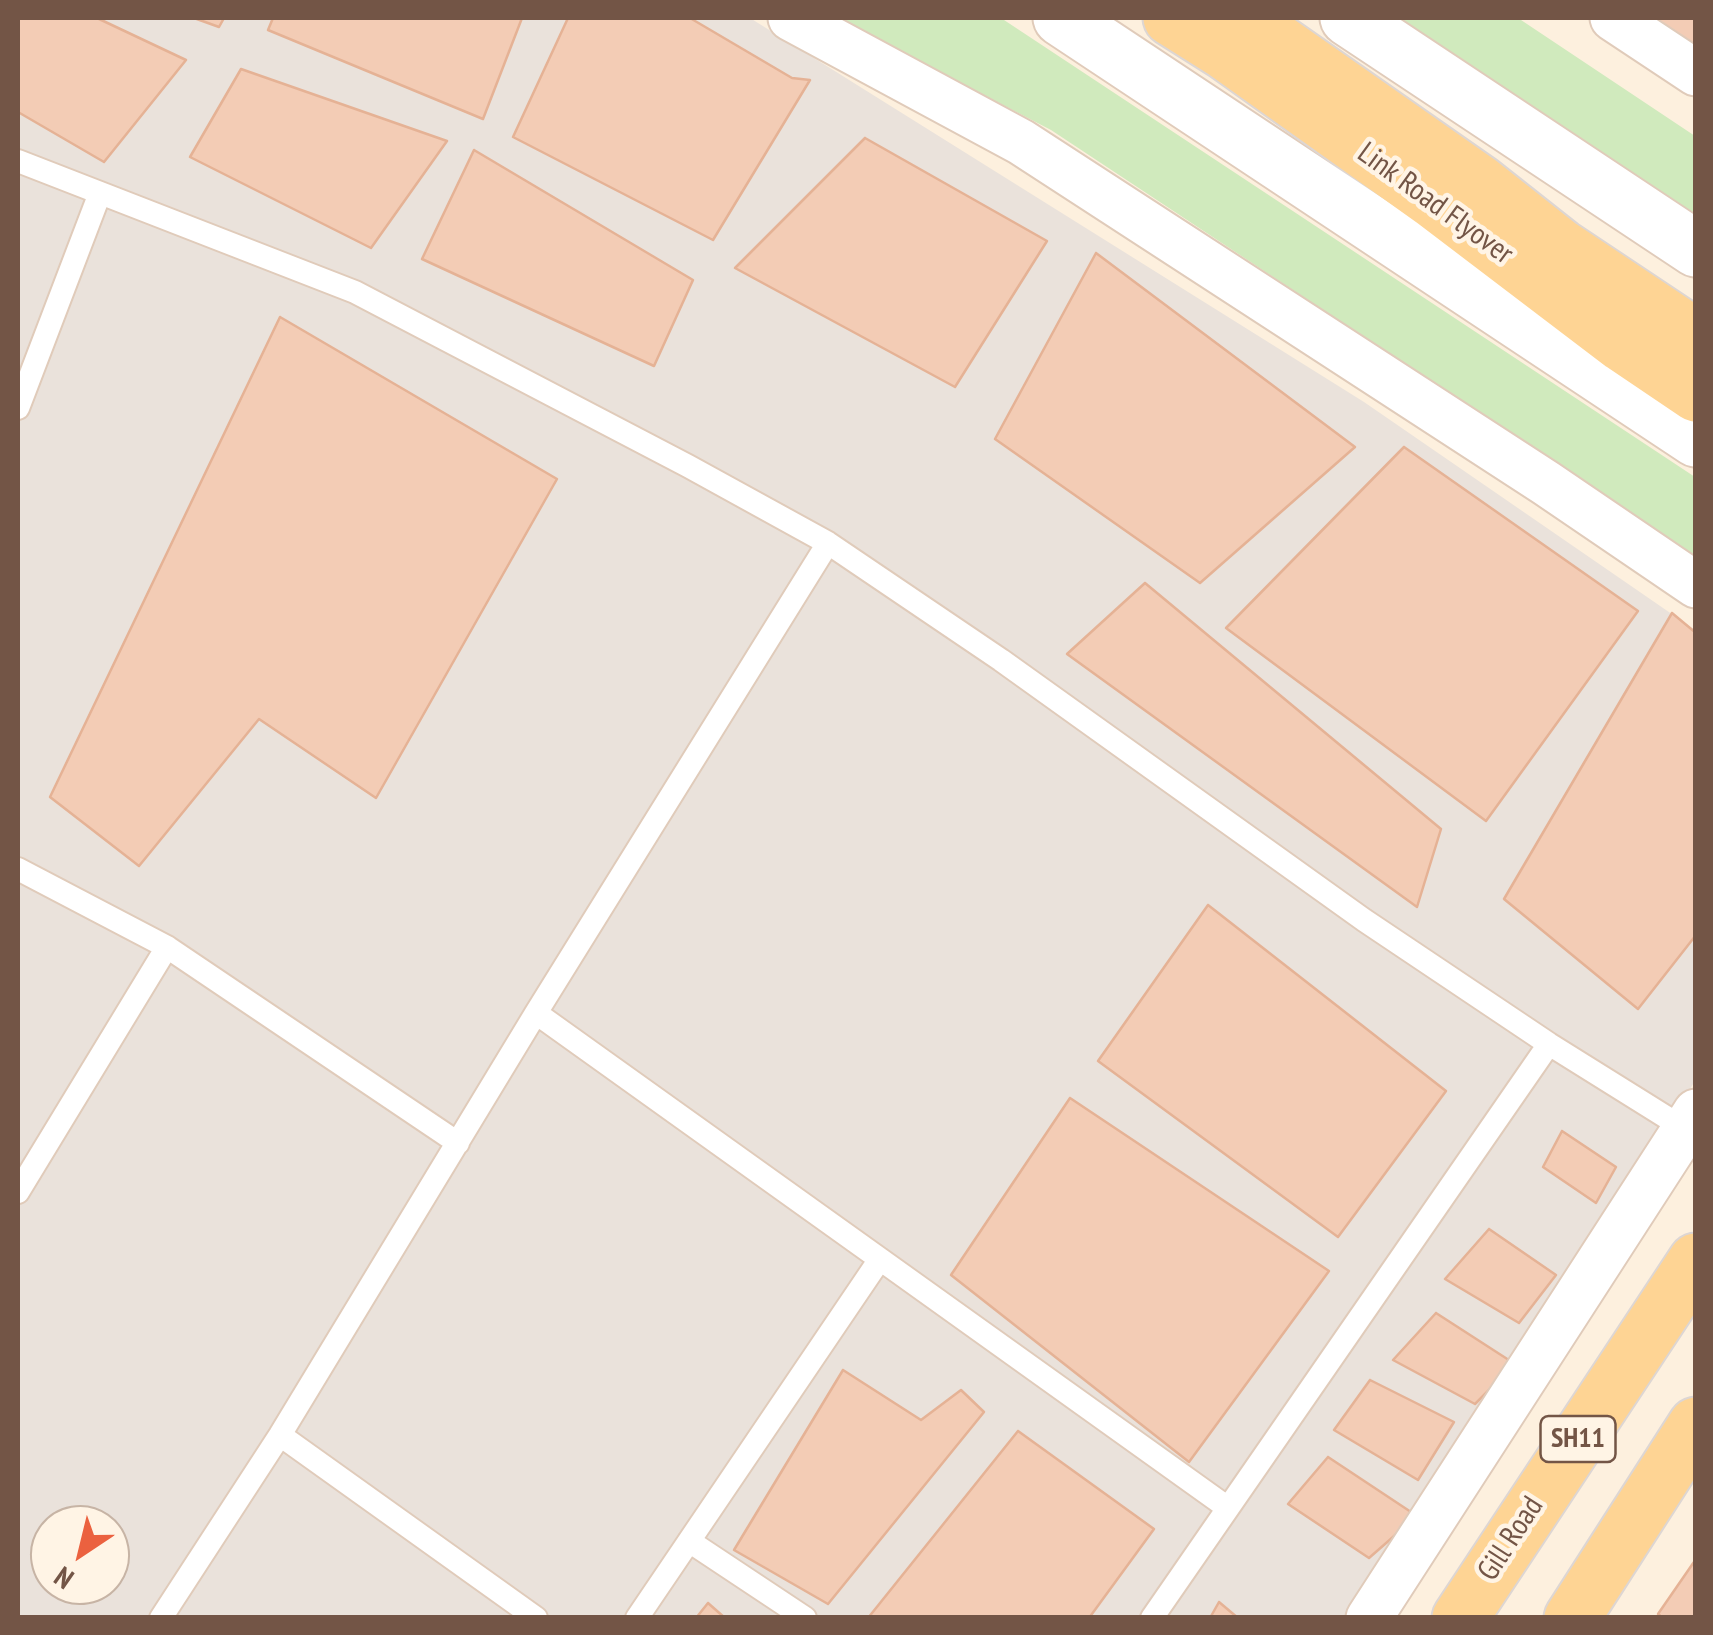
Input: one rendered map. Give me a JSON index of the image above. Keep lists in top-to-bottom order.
{
  "streets": {
    "main road": ["Link Road Flyover", "SH11", "Gill Road"]
  },
  "north": "bottom left"
}
